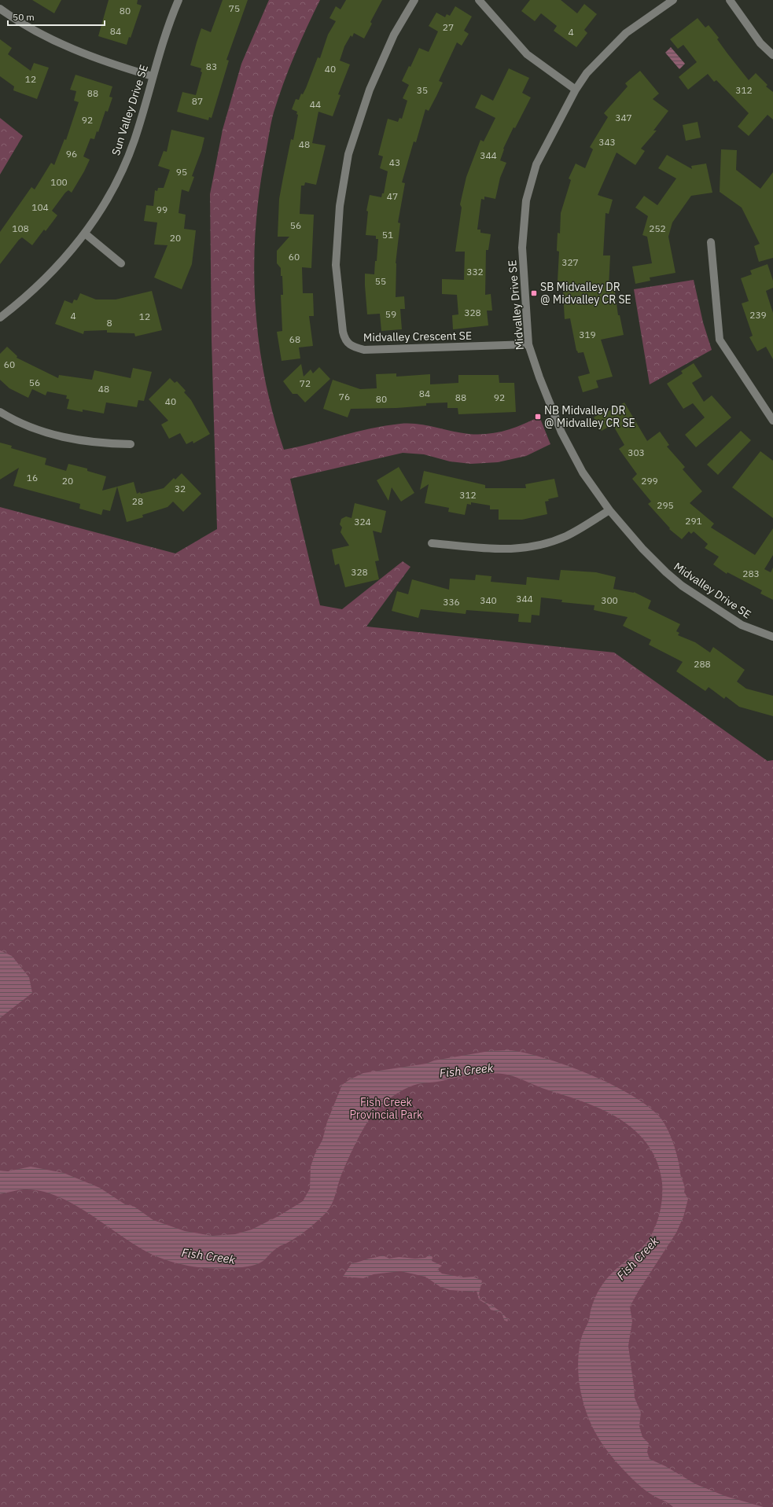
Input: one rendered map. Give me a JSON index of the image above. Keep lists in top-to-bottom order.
{
  "streets": {
    "street": ["Sun Valley Drive SE", "Midvalley Drive SE", "Midvalley Crescent SE"]
  },
  "crossings": [
    ["Midvalley Drive SE", "Midvalley Crescent SE"]
  ],
  "water": ["Fish Creek"],
  "parks": ["Fish Creek Provincial Park"],
  "places": {
    "transit": ["SB Midvalley DR @ Midvalley CR SE", "NB Midvalley DR @ Midvalley CR SE"]
  },
  "house_numbers": [
    "75",
    "80",
    "27",
    "84",
    "4",
    "83",
    "40",
    "12",
    "35",
    "312",
    "88",
    "87",
    "44",
    "347",
    "92",
    "343",
    "48",
    "96",
    "344",
    "43",
    "95",
    "100",
    "47",
    "104",
    "99",
    "56",
    "108",
    "252",
    "51",
    "20",
    "60",
    "327",
    "332",
    "55",
    "328",
    "59",
    "239",
    "4",
    "12",
    "8",
    "319",
    "68",
    "60",
    "56",
    "72",
    "48",
    "84",
    "76",
    "88",
    "92",
    "80",
    "40",
    "303",
    "16",
    "20",
    "299",
    "32",
    "312",
    "28",
    "295",
    "291",
    "324",
    "328",
    "283",
    "344",
    "340",
    "300",
    "336",
    "288"
  ],
  "scale_bar": "50 m"
}
